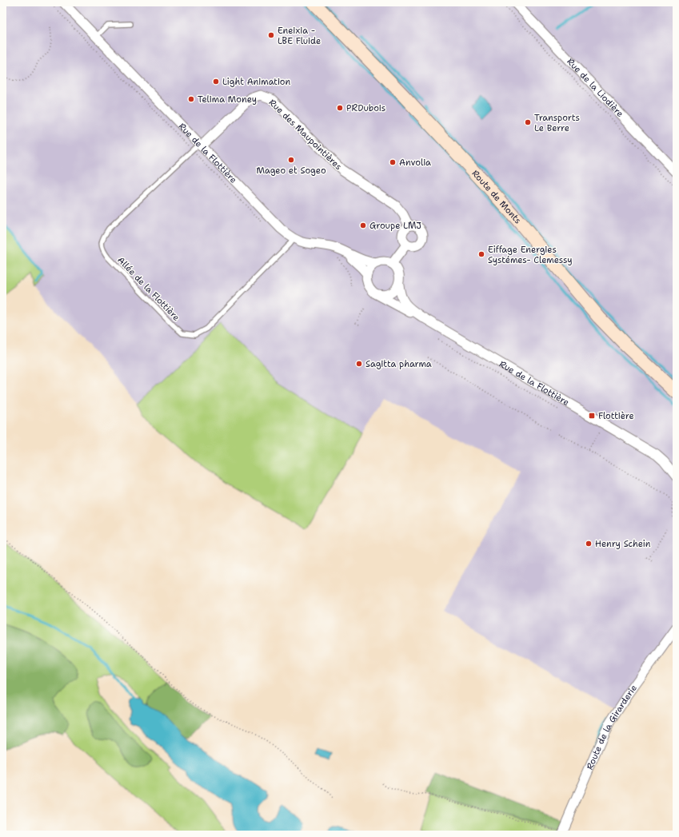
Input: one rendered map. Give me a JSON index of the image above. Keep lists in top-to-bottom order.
{
  "streets": {
    "main road": ["Route de Monts"],
    "street": [
      "Rue de la Liodière",
      "Rue des Maupointières",
      "Rue de la Flottière",
      "Route de la Girarderie"
    ],
    "lane": ["Allée de la Flottière"]
  },
  "crossings": [
    ["Rue des Maupointières", "Rue de la Flottière"],
    ["Rue des Maupointières", "Allée de la Flottière"],
    ["Rue de la Flottière", "Allée de la Flottière"]
  ],
  "places": {
    "other": [
      "Eneixia - LBE Fluide",
      "Light Animation",
      "Telima Money",
      "PRDubois",
      "Transports Le Berre",
      "Mageo et Sogeo",
      "Anvolia",
      "Groupe LMJ",
      "Eiffage Energies Systémes- Clemessy",
      "Sagitta pharma",
      "Henry Schein"
    ],
    "transit": ["Flottière"]
  }
}
